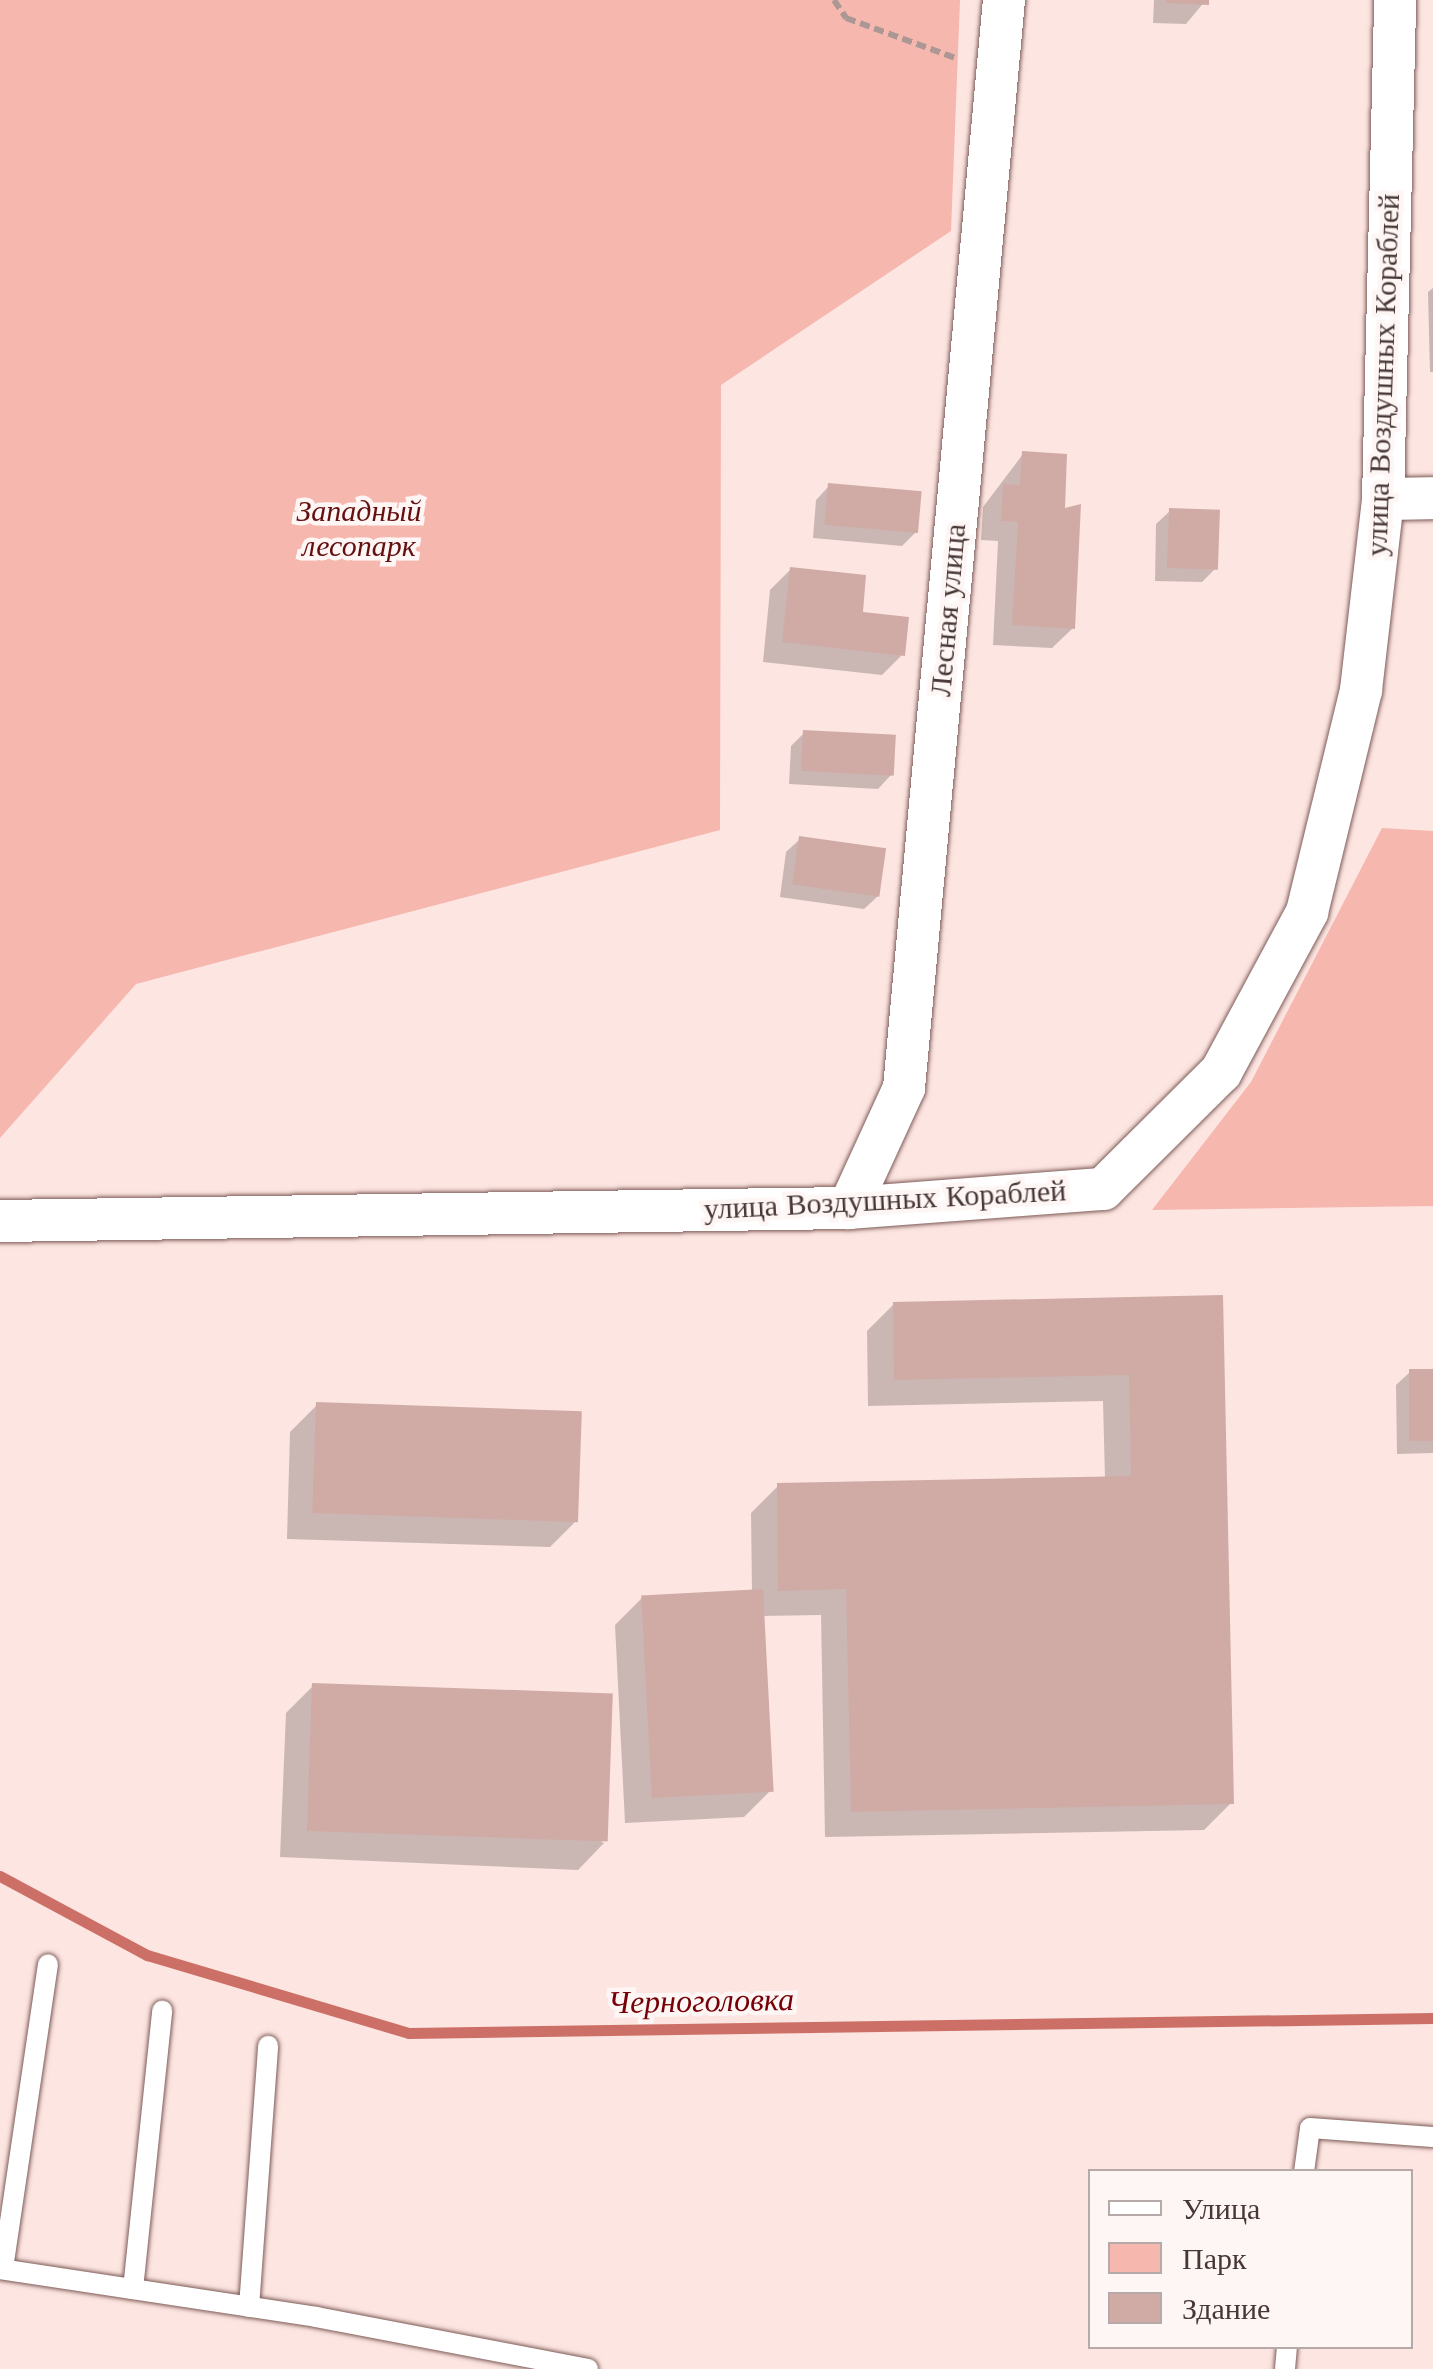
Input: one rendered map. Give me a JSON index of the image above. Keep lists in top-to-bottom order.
{
  "streets": {
    "street": ["улица Воздушных Кораблей", "Лесная улица"]
  },
  "crossings": [
    ["улица Воздушных Кораблей", "Лесная улица"]
  ],
  "water": ["Черноголовка"],
  "parks": ["Западный лесопарк"],
  "legend": ["Улица", "Парк", "Здание"]
}
